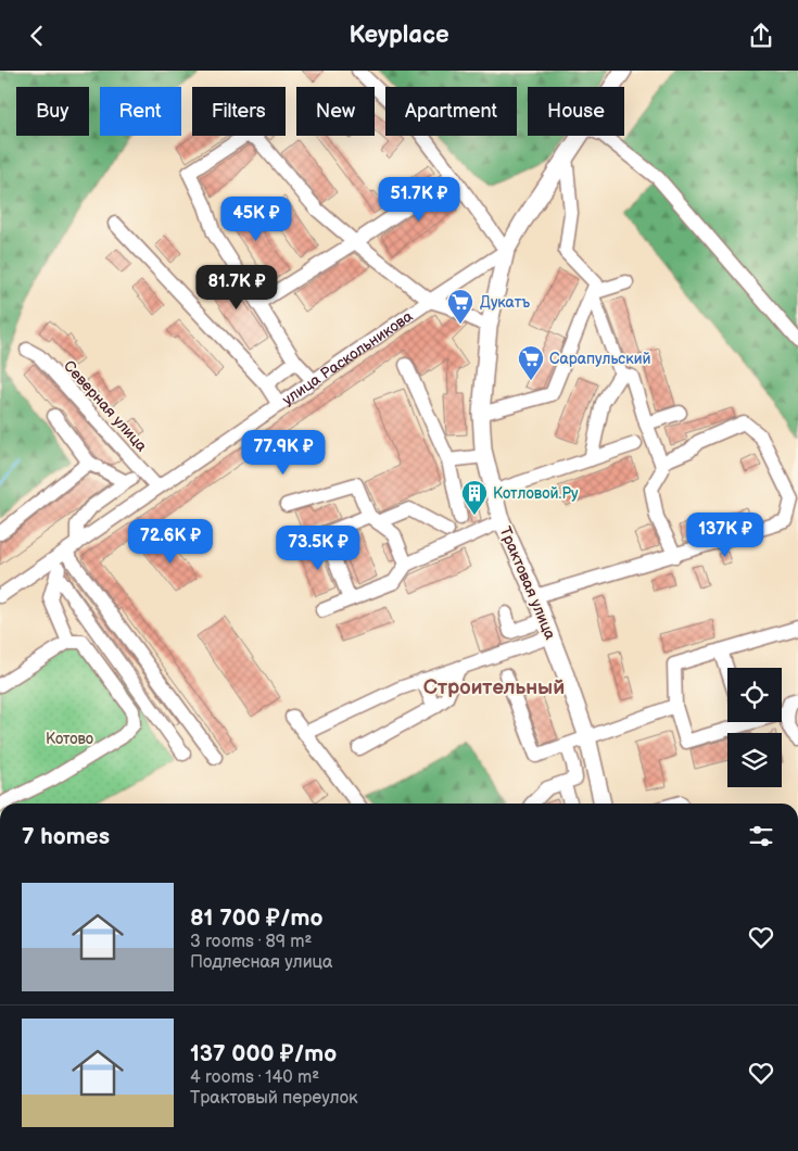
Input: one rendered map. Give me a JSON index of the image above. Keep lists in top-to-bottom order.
{
  "streets": {
    "main road": ["улица Раскольникова", "Трактовая улица"],
    "street": ["Северная улица"]
  },
  "crossings": [
    ["улица Раскольникова", "Северная улица"],
    ["улица Раскольникова", "Трактовая улица"]
  ],
  "districts": ["Строительный"],
  "parks": ["Котово"],
  "places": {
    "supermarket": ["Дукатъ", "Сарапульский"],
    "building": ["Котловой.Ру"]
  },
  "page": {
    "header": "Keyplace",
    "chip": [
      "Buy",
      "Rent",
      "Filters",
      "New",
      "Apartment",
      "House"
    ],
    "price": [
      "51.7K ₽",
      "45K ₽",
      "81.7K ₽",
      "77.9K ₽",
      "137K ₽",
      "72.6K ₽",
      "73.5K ₽"
    ],
    "heading": "7 homes",
    "list": [
      {
        "name": "81 700 ₽/mo",
        "note": "3 rooms · 89 m² · Подлесная улица"
      },
      {
        "name": "137 000 ₽/mo",
        "note": "4 rooms · 140 m² · Трактовый переулок"
      }
    ]
  }
}
